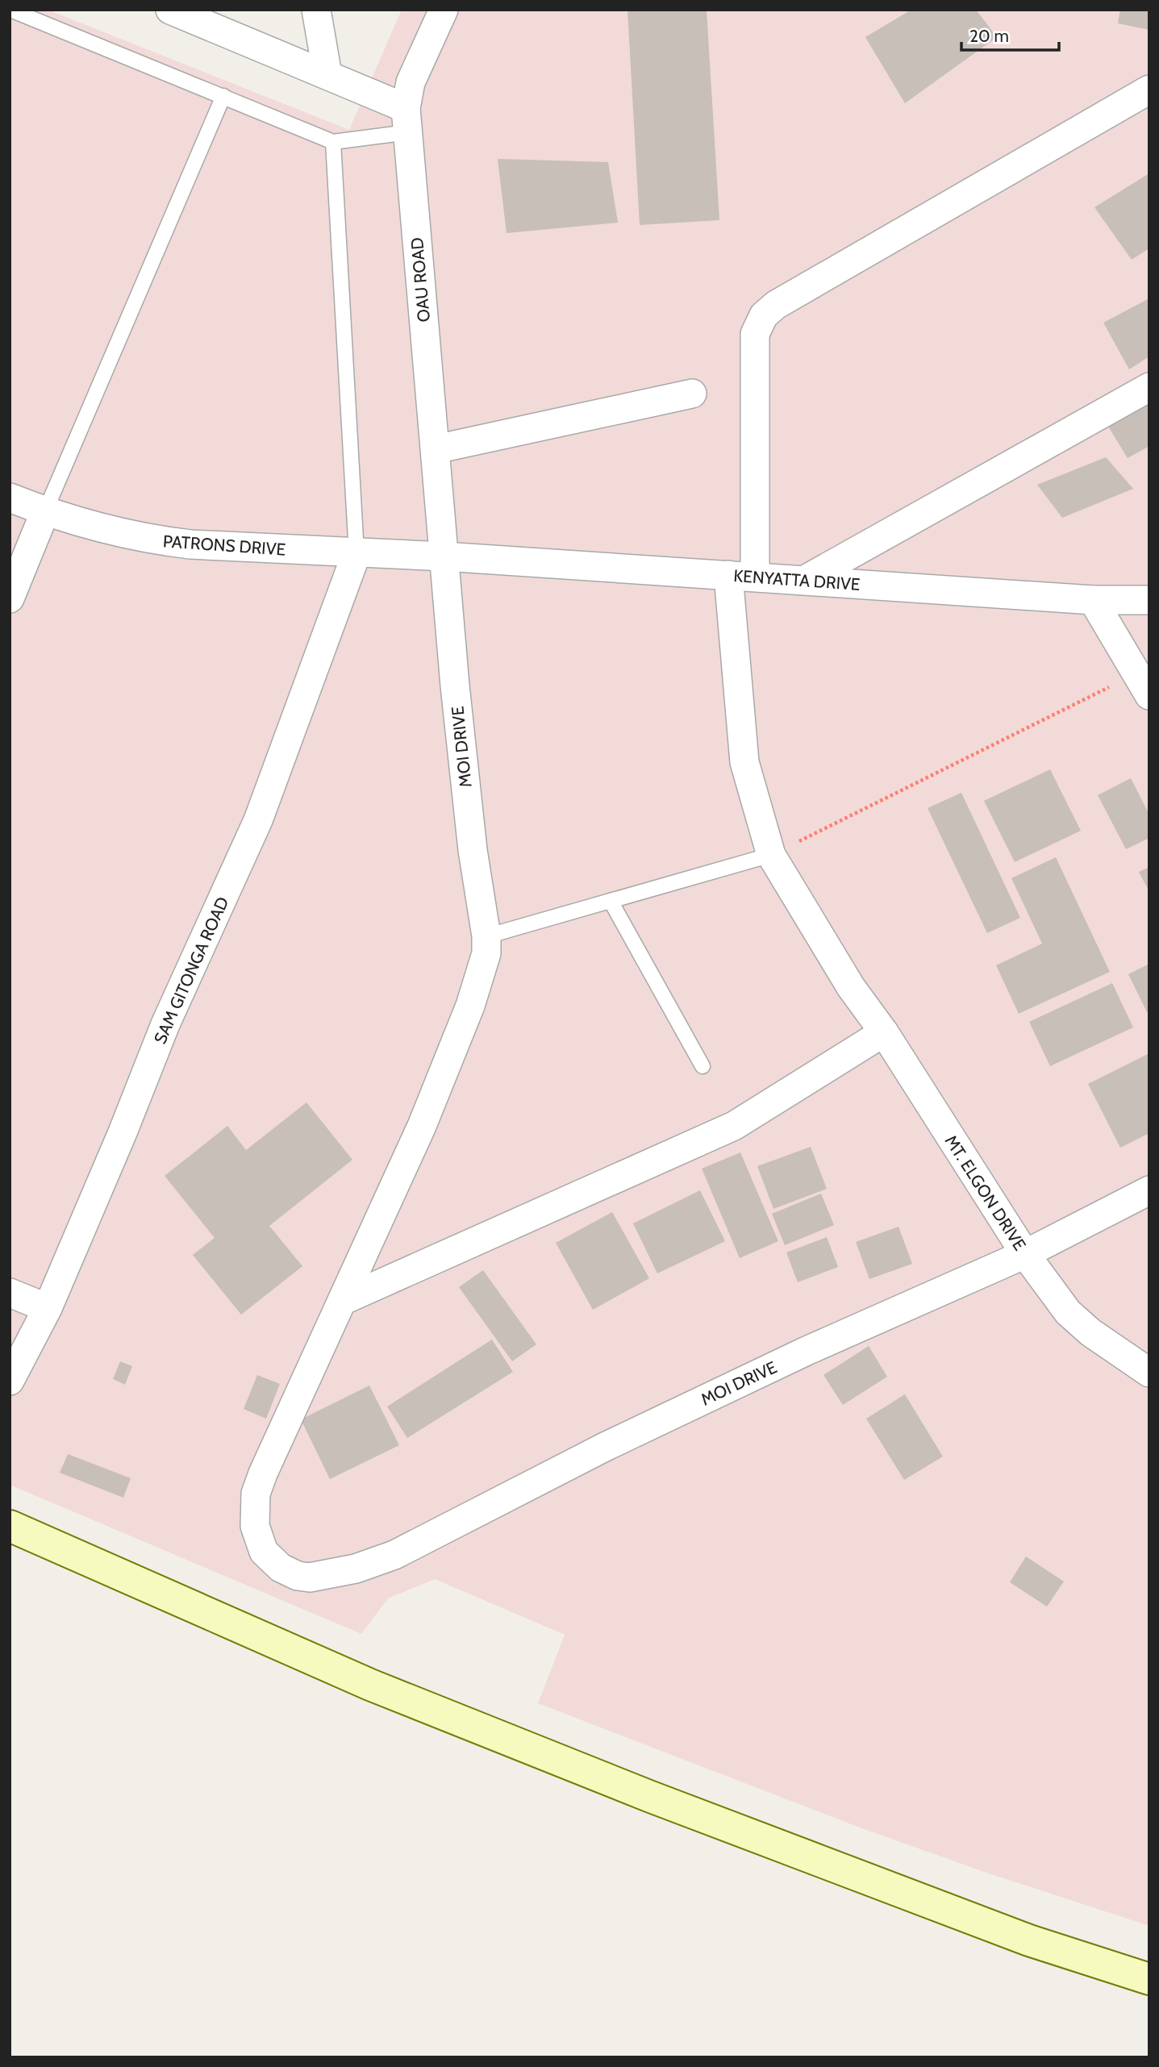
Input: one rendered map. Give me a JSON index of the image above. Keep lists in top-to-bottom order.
{
  "streets": {
    "street": [
      "OAU ROAD",
      "PATRONS DRIVE",
      "KENYATTA DRIVE",
      "MOI DRIVE",
      "SAM GITONGA ROAD",
      "MT. ELGON DRIVE"
    ]
  },
  "crossings": [
    ["OAU ROAD", "PATRONS DRIVE"],
    ["OAU ROAD", "KENYATTA DRIVE"],
    ["OAU ROAD", "MOI DRIVE"],
    ["PATRONS DRIVE", "KENYATTA DRIVE"],
    ["PATRONS DRIVE", "MOI DRIVE"],
    ["PATRONS DRIVE", "SAM GITONGA ROAD"],
    ["KENYATTA DRIVE", "MOI DRIVE"],
    ["KENYATTA DRIVE", "MT. ELGON DRIVE"],
    ["MOI DRIVE", "MT. ELGON DRIVE"]
  ],
  "scale_bar": "20 m"
}
